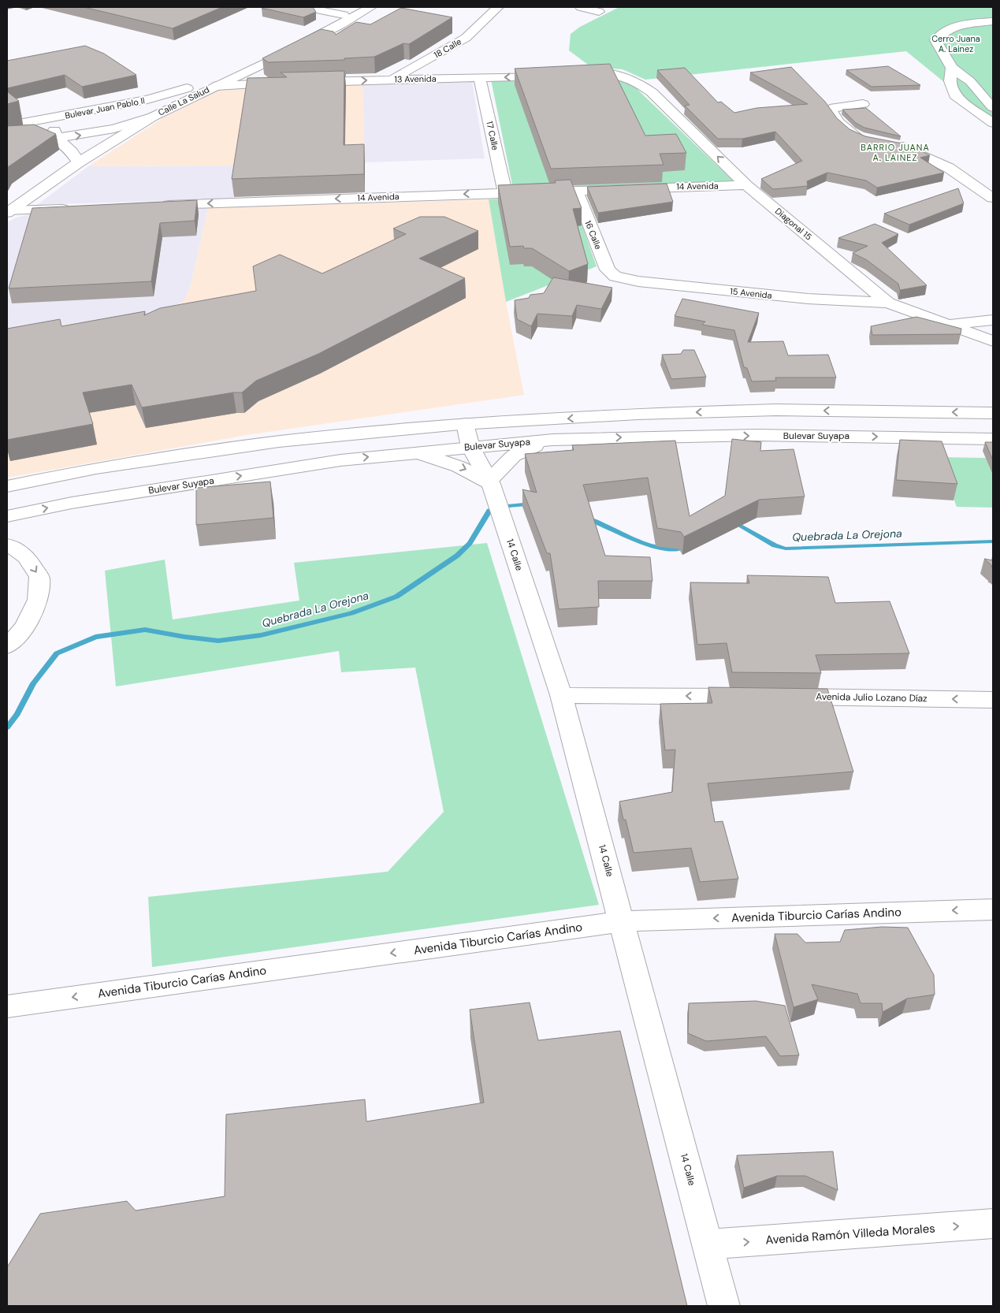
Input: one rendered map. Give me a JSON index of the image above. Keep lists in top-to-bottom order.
{
  "streets": {
    "street": [
      "18 Calle",
      "13 Avenida",
      "Calle La Salud",
      "Bulevar Juan Pablo II",
      "17 Calle",
      "14 Avenida",
      "Diagonal 15",
      "16 Calle",
      "15 Avenida",
      "Bulevar Suyapa",
      "14 Calle",
      "Avenida Julio Lozano Díaz",
      "Avenida Tiburcio Carías Andino",
      "Avenida Ramón Villeda Morales"
    ]
  },
  "crossings": [
    ["18 Calle", "13 Avenida"],
    ["13 Avenida", "17 Calle"],
    ["Calle La Salud", "Bulevar Juan Pablo II"],
    ["17 Calle", "14 Avenida"],
    ["14 Avenida", "Diagonal 15"],
    ["14 Avenida", "16 Calle"],
    ["Diagonal 15", "15 Avenida"],
    ["16 Calle", "15 Avenida"],
    ["Bulevar Suyapa", "14 Calle"],
    ["14 Calle", "Avenida Tiburcio Carías Andino"],
    ["14 Calle", "Avenida Ramón Villeda Morales"]
  ],
  "one_way": [
    "Diagonal 15",
    "Avenida Julio Lozano Díaz",
    "Avenida Tiburcio Carías Andino",
    "Avenida Ramón Villeda Morales"
  ],
  "districts": ["BARRIO JUANA A. LAINEZ"],
  "water": ["Quebrada La Orejona"],
  "parks": ["Cerro Juana A. Lainez"]
}
